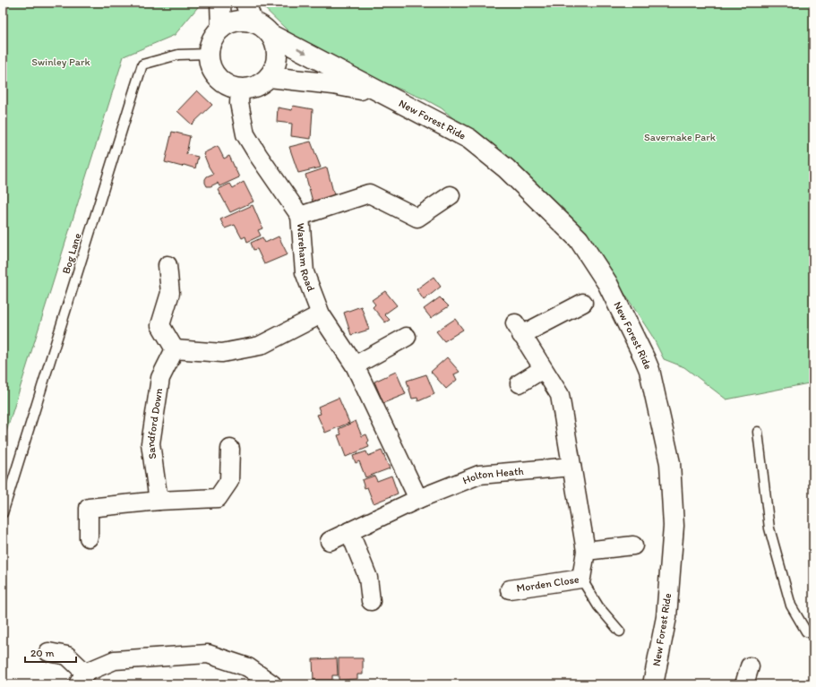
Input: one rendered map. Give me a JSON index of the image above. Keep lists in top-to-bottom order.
{
  "streets": {
    "main road": ["New Forest Ride"],
    "street": [
      "Wareham Road",
      "Sandford Down",
      "Holton Heath",
      "Morden Close"
    ],
    "lane": ["Bog Lane"]
  },
  "crossings": [
    ["New Forest Ride", "Bog Lane"],
    ["New Forest Ride", "Wareham Road"],
    ["Bog Lane", "Wareham Road"],
    ["Wareham Road", "Holton Heath"],
    ["Holton Heath", "Morden Close"]
  ],
  "parks": ["Swinley Park", "Savernake Park"],
  "scale_bar": "20 m"
}
